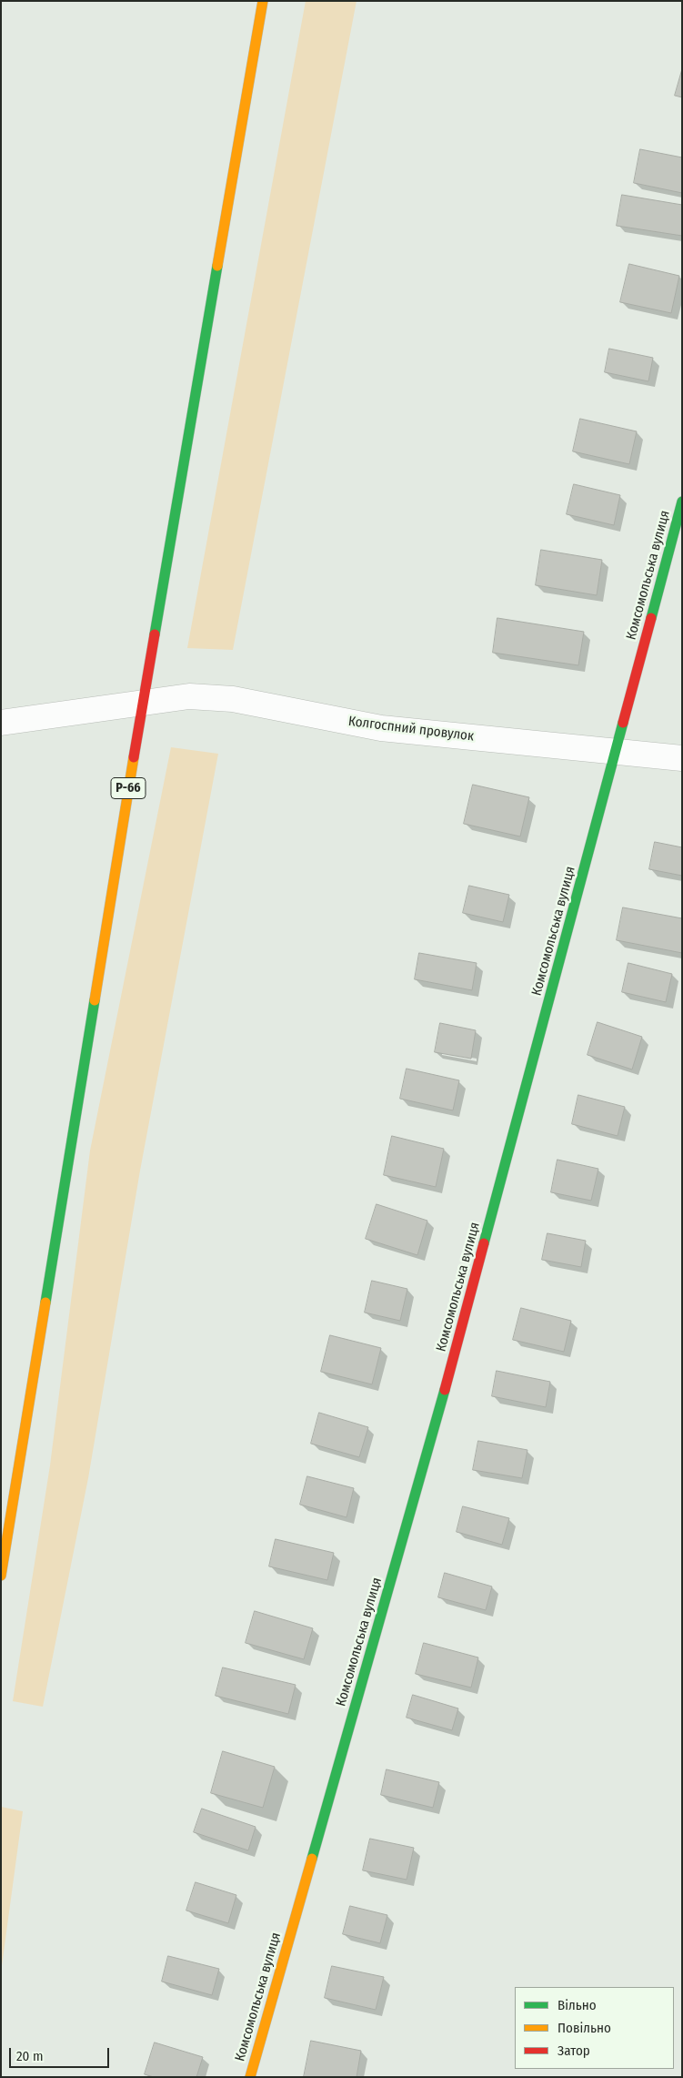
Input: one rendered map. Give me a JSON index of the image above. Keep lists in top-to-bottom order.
{
  "streets": {
    "street": ["Комсомольська вулиця", "Колгоспний провулок", "Р-66"]
  },
  "crossings": [
    ["Комсомольська вулиця", "Колгоспний провулок"],
    ["Колгоспний провулок", "Р-66"]
  ],
  "legend": ["Вільно", "Повільно", "Затор"],
  "scale_bar": "20 m"
}
